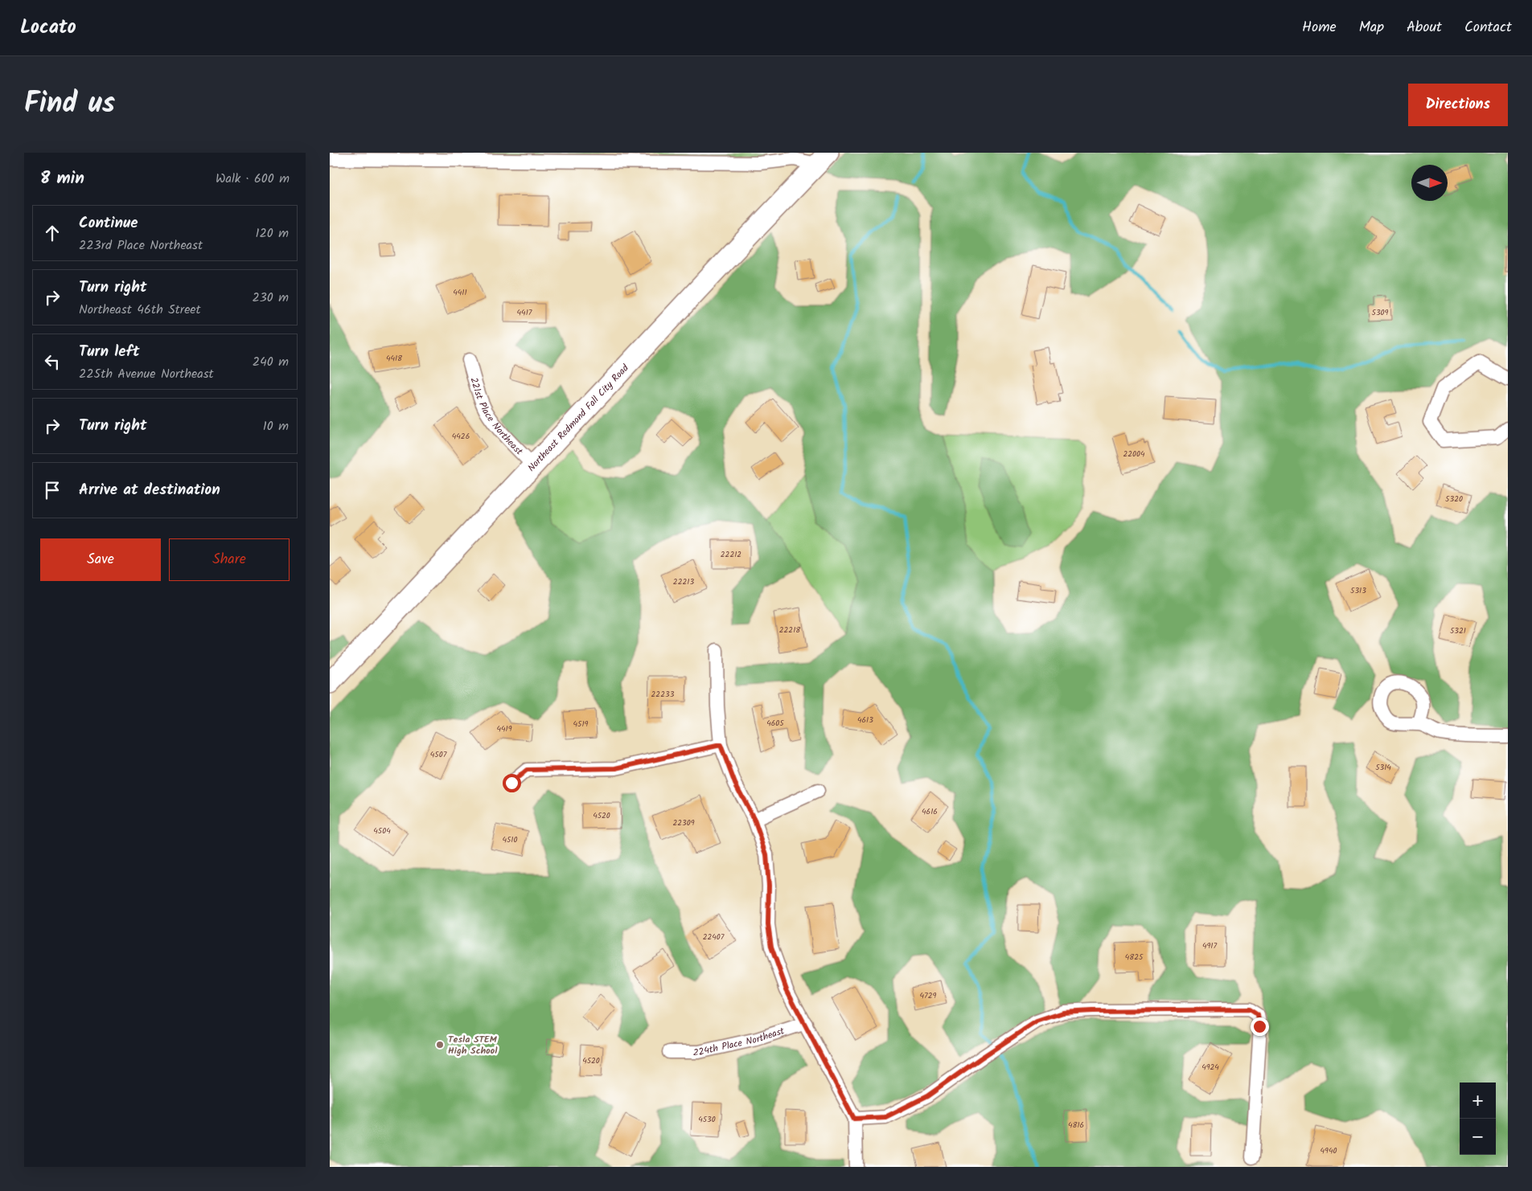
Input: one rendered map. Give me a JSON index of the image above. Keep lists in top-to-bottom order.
{
  "streets": {
    "main road": ["Northeast Redmond Fall City Road"],
    "street": ["221st Place Northeast", "224th Place Northeast"]
  },
  "crossings": [
    ["221st Place Northeast", "Northeast Redmond Fall City Road"]
  ],
  "places": ["Tesla STEM High School"],
  "house_numbers": [
    "4411",
    "4417",
    "5309",
    "4418",
    "4426",
    "22004",
    "5320",
    "22212",
    "22213",
    "5313",
    "22218",
    "5321",
    "22233",
    "4613",
    "4605",
    "4519",
    "4419",
    "4507",
    "5314",
    "4616",
    "4520",
    "22309",
    "4504",
    "4510",
    "22407",
    "4917",
    "4825",
    "4729",
    "4520",
    "4924",
    "4530",
    "4816",
    "4940"
  ],
  "north": "right",
  "page": {
    "header": "Locato",
    "nav": [
      "Home",
      "Map",
      "About",
      "Contact"
    ],
    "title": "Find us",
    "buttons": [
      "Directions",
      ["Save", "Share"]
    ],
    "heading": ["8 min", "Walk · 600 m"],
    "list": [
      ["Continue", "223rd Place Northeast", "120 m"],
      ["Turn right", "Northeast 46th Street", "230 m"],
      ["Turn left", "225th Avenue Northeast", "240 m"],
      ["Turn right", "10 m"],
      "Arrive at destination"
    ],
    "map_buttons": ["+", "−"]
  }
}
